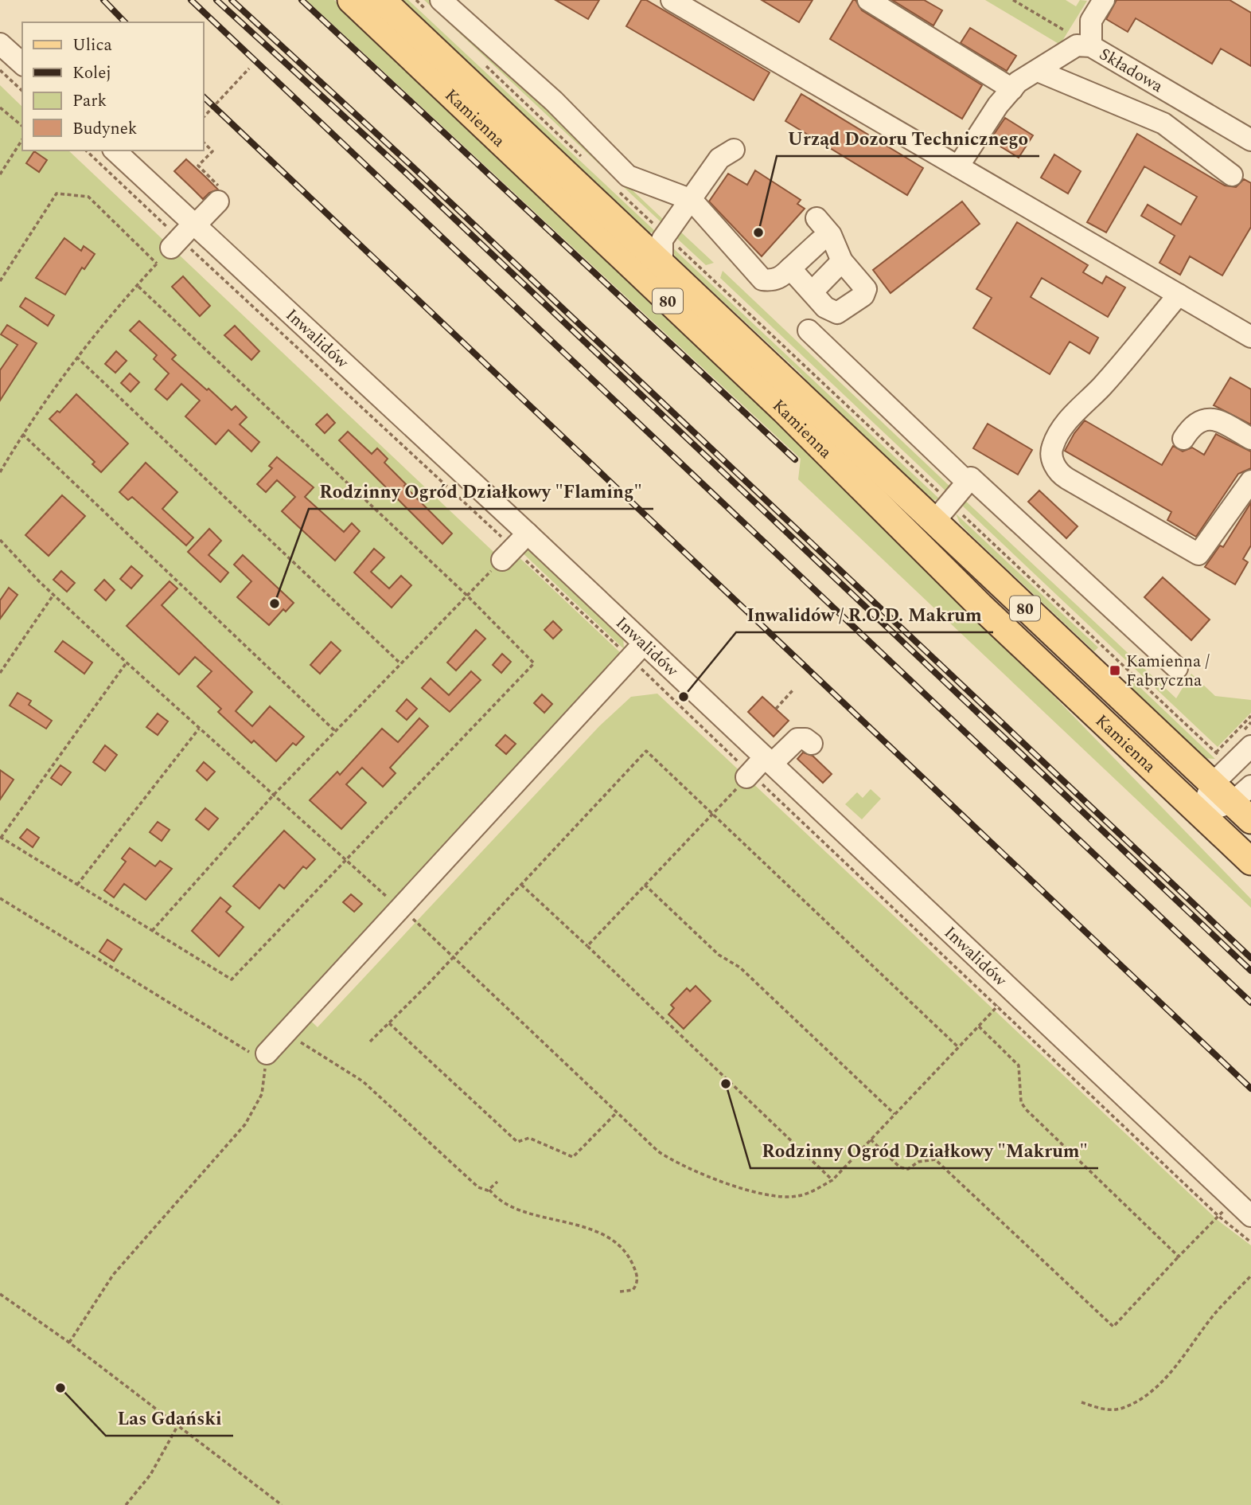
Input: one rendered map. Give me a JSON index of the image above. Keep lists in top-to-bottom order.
{
  "streets": {
    "main road": ["Kamienna", "80"],
    "street": ["Składowa", "Inwalidów"]
  },
  "places": {
    "other": [
      "Urząd Dozoru Technicznego",
      "Rodzinny Ogród Działkowy \"Flaming\"",
      "Inwalidów / R.O.D. Makrum",
      "Rodzinny Ogród Działkowy \"Makrum\"",
      "Las Gdański"
    ],
    "transit": ["Kamienna / Fabryczna"]
  },
  "legend": [
    "Ulica",
    "Kolej",
    "Park",
    "Budynek"
  ]
}
